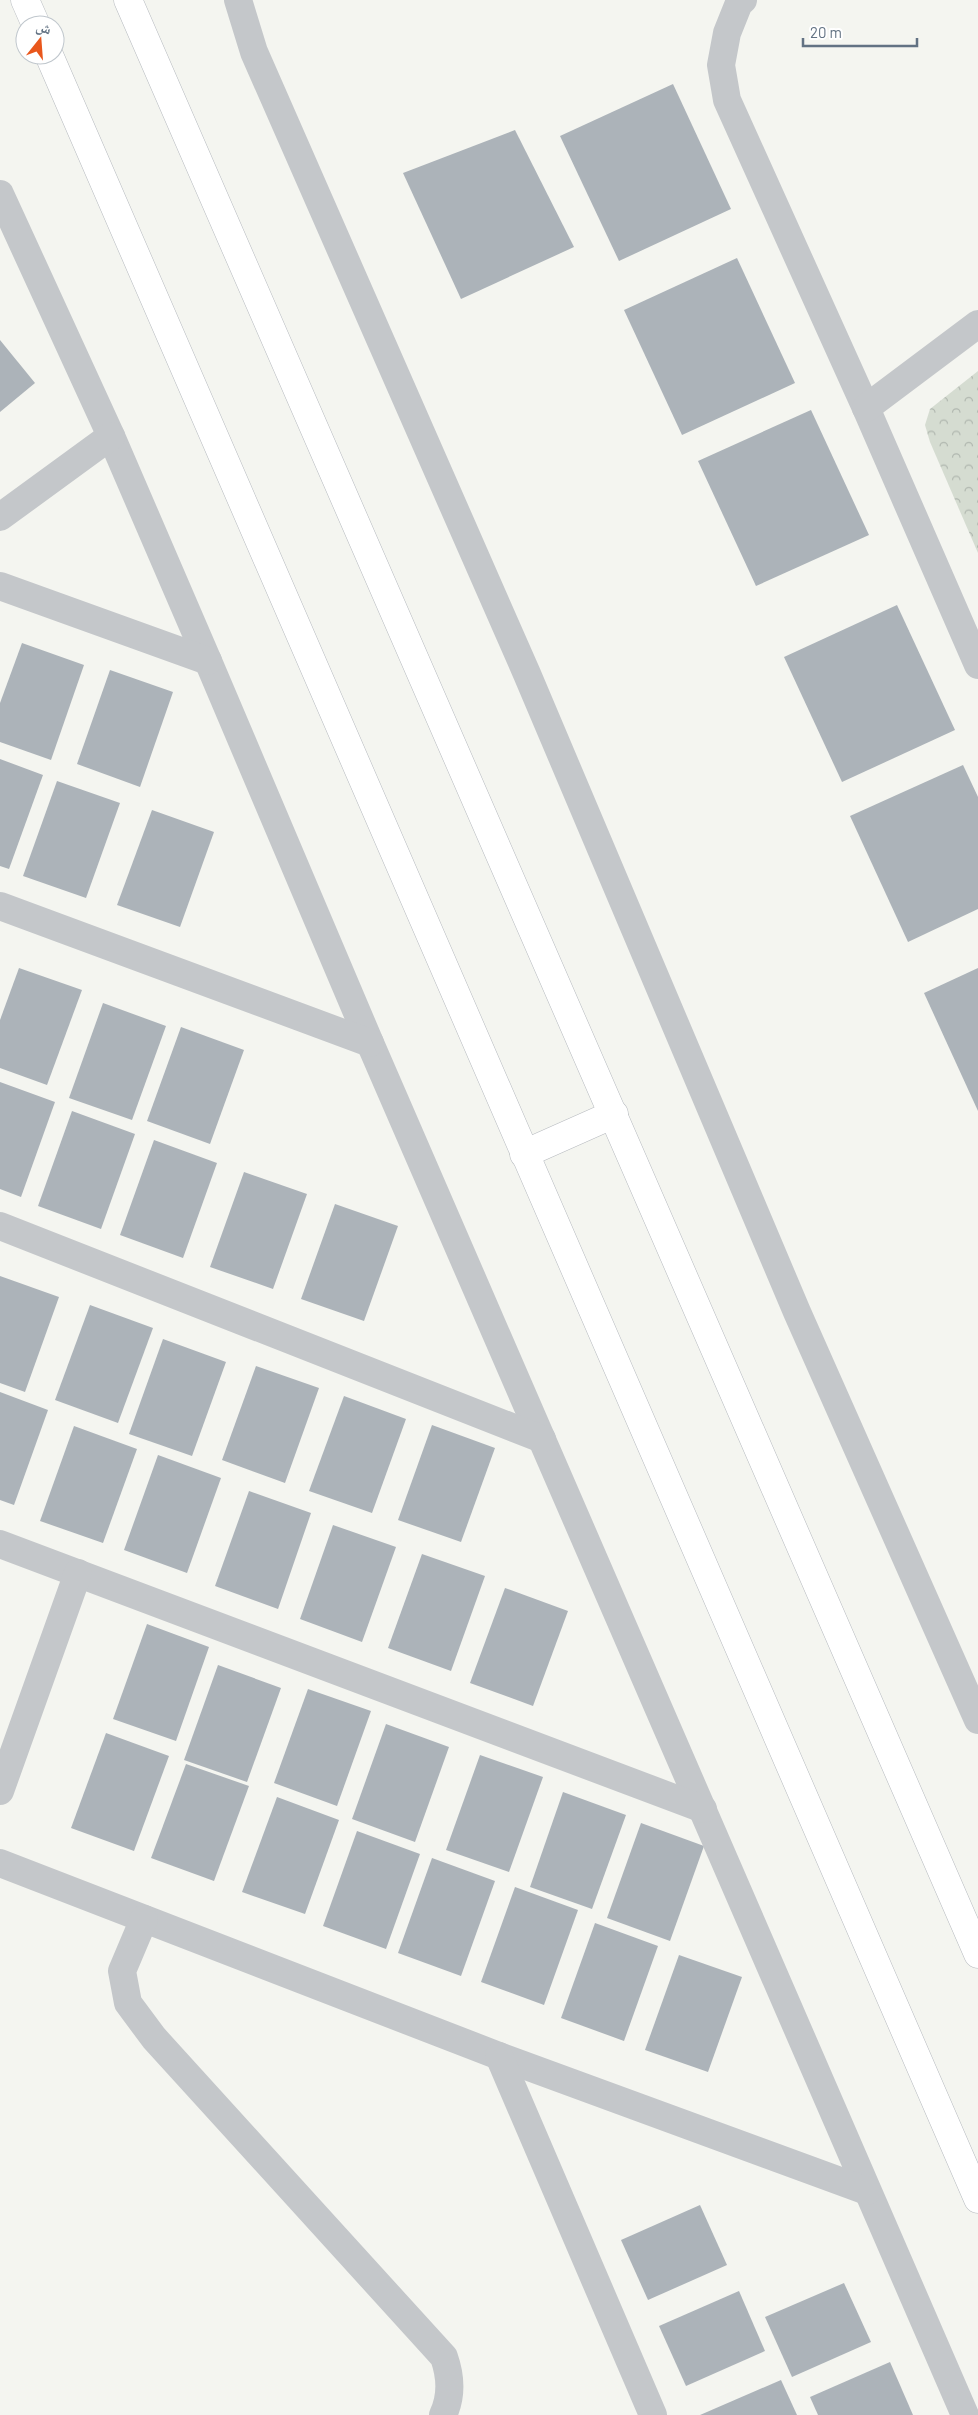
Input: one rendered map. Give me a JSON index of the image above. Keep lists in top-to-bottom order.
{
  "scale_bar": "20 m",
  "north": "top"
}
